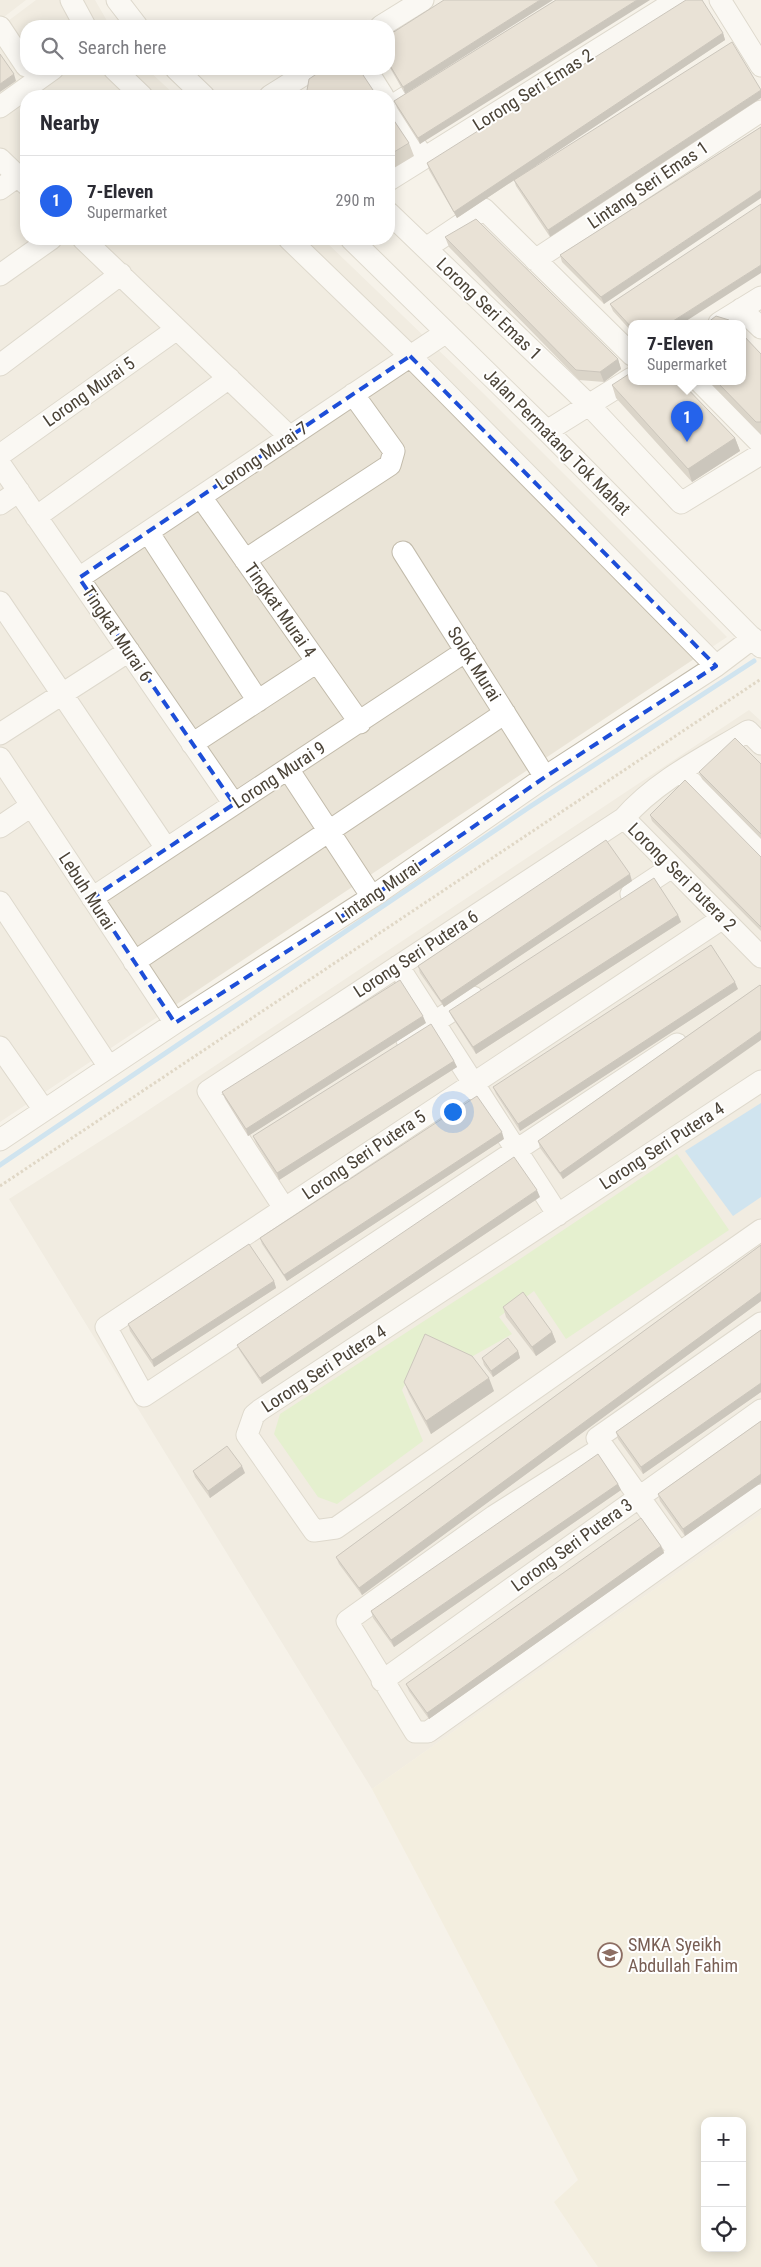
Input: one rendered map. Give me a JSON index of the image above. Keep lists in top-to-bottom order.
{
  "streets": {
    "street": [
      "Lorong Seri Emas 2",
      "Lintang Seri Emas 1",
      "Lorong Seri Emas 1",
      "Lorong Murai 5",
      "Jalan Permatang Tok Mahat",
      "Lorong Murai 7",
      "Tingkat Murai 4",
      "Tingkat Murai 6",
      "Solok Murai",
      "Lorong Murai 9",
      "Lorong Seri Putera 2",
      "Lebuh Murai",
      "Lintang Murai",
      "Lorong Seri Putera 6",
      "Lorong Seri Putera 4",
      "Lorong Seri Putera 5",
      "Lorong Seri Putera 3"
    ]
  },
  "crossings": [
    ["Jalan Permatang Tok Mahat", "Lorong Murai 7"],
    ["Jalan Permatang Tok Mahat", "Lintang Murai"],
    ["Lorong Murai 7", "Tingkat Murai 4"],
    ["Lorong Murai 7", "Tingkat Murai 6"],
    ["Tingkat Murai 4", "Lorong Murai 9"],
    ["Tingkat Murai 6", "Lorong Murai 9"],
    ["Solok Murai", "Lorong Murai 9"],
    ["Solok Murai", "Lintang Murai"],
    ["Lorong Murai 9", "Lebuh Murai"],
    ["Lorong Seri Putera 2", "Lorong Seri Putera 6"],
    ["Lorong Seri Putera 2", "Lorong Seri Putera 5"],
    ["Lebuh Murai", "Lintang Murai"],
    ["Lorong Seri Putera 6", "Lorong Seri Putera 5"]
  ],
  "places": {
    "school or university": ["SMKA Syeikh Abdullah Fahim"]
  },
  "page": {
    "search": "Search here",
    "heading": "Nearby",
    "list": [
      {
        "mark": "1",
        "name": "7-Eleven",
        "note": "Supermarket",
        "value": "290 m"
      }
    ],
    "popup": ["7-Eleven", "Supermarket"],
    "pins": "1",
    "map_buttons": ["+", "−"]
  }
}
